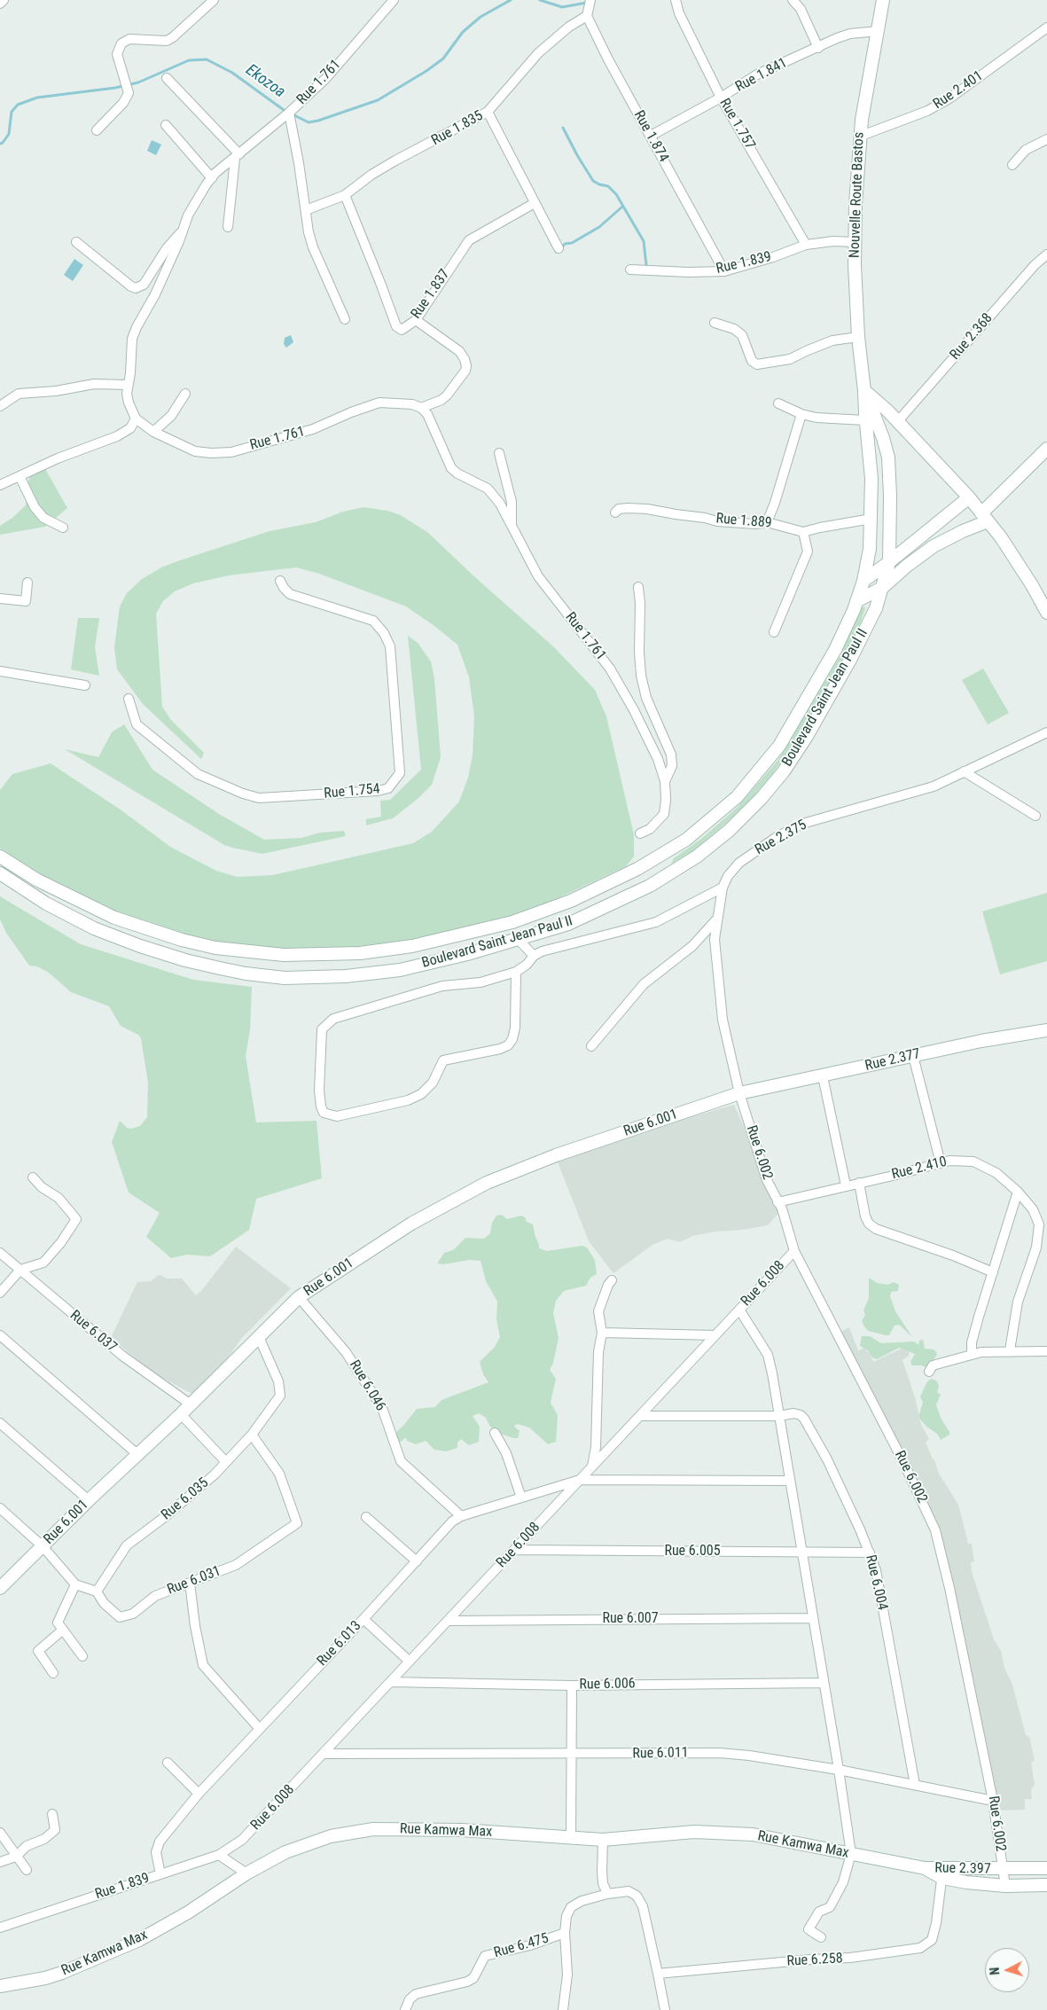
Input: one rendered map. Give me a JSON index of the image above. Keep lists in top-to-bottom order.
{
  "streets": {
    "main road": [
      "Nouvelle Route Bastos",
      "Boulevard Saint Jean Paul II",
      "Rue 2.377",
      "Rue 6.001",
      "Rue Kamwa Max",
      "Rue 2.397"
    ],
    "street": [
      "Rue 1.841",
      "Rue 1.761",
      "Rue 2.401",
      "Rue 1.757",
      "Rue 1.835",
      "Rue 1.874",
      "Rue 1.839",
      "Rue 1.837",
      "Rue 2.368",
      "Rue 1.889",
      "Rue 1.754",
      "Rue 2.375",
      "Rue 6.002",
      "Rue 2.410",
      "Rue 6.008",
      "Rue 6.037",
      "Rue 6.046",
      "Rue 6.035",
      "Rue 6.005",
      "Rue 6.031",
      "Rue 6.004",
      "Rue 6.007",
      "Rue 6.013",
      "Rue 6.006",
      "Rue 6.011",
      "Rue 6.475",
      "Rue 6.258"
    ]
  },
  "crossings": [
    ["Rue 1.841", "Rue 1.757"],
    ["Rue 1.841", "Rue 1.874"],
    ["Rue 1.841", "Nouvelle Route Bastos"],
    ["Rue 2.401", "Nouvelle Route Bastos"],
    ["Rue 1.757", "Rue 1.839"],
    ["Rue 1.835", "Rue 1.874"],
    ["Rue 1.835", "Rue 1.837"],
    ["Rue 1.874", "Rue 1.839"],
    ["Nouvelle Route Bastos", "Rue 1.839"],
    ["Nouvelle Route Bastos", "Boulevard Saint Jean Paul II"],
    ["Rue 1.839", "Rue 6.008"],
    ["Rue 1.839", "Rue 6.013"],
    ["Rue 1.889", "Boulevard Saint Jean Paul II"],
    ["Rue 2.375", "Rue 2.377"],
    ["Rue 2.375", "Rue 6.001"],
    ["Rue 2.375", "Rue 6.002"],
    ["Rue 2.377", "Rue 6.001"],
    ["Rue 2.377", "Rue 6.002"],
    ["Rue 6.001", "Rue 6.002"],
    ["Rue 6.001", "Rue 6.037"],
    ["Rue 6.001", "Rue 6.046"],
    ["Rue 6.001", "Rue 6.035"],
    ["Rue 6.002", "Rue 2.410"],
    ["Rue 6.002", "Rue 6.008"],
    ["Rue 6.002", "Rue 6.011"],
    ["Rue 6.002", "Rue 2.397"],
    ["Rue 6.008", "Rue 6.005"],
    ["Rue 6.008", "Rue 6.004"],
    ["Rue 6.008", "Rue 6.007"],
    ["Rue 6.008", "Rue 6.013"],
    ["Rue 6.008", "Rue 6.006"],
    ["Rue 6.008", "Rue 6.011"],
    ["Rue 6.046", "Rue 6.013"],
    ["Rue 6.035", "Rue 6.031"],
    ["Rue 6.005", "Rue 6.004"],
    ["Rue 6.004", "Rue 6.011"],
    ["Rue Kamwa Max", "Rue 2.397"],
    ["Rue 2.397", "Rue 6.258"],
    ["Rue 6.475", "Rue 6.258"]
  ],
  "water": ["Ekozoa"],
  "north": "left"
}
